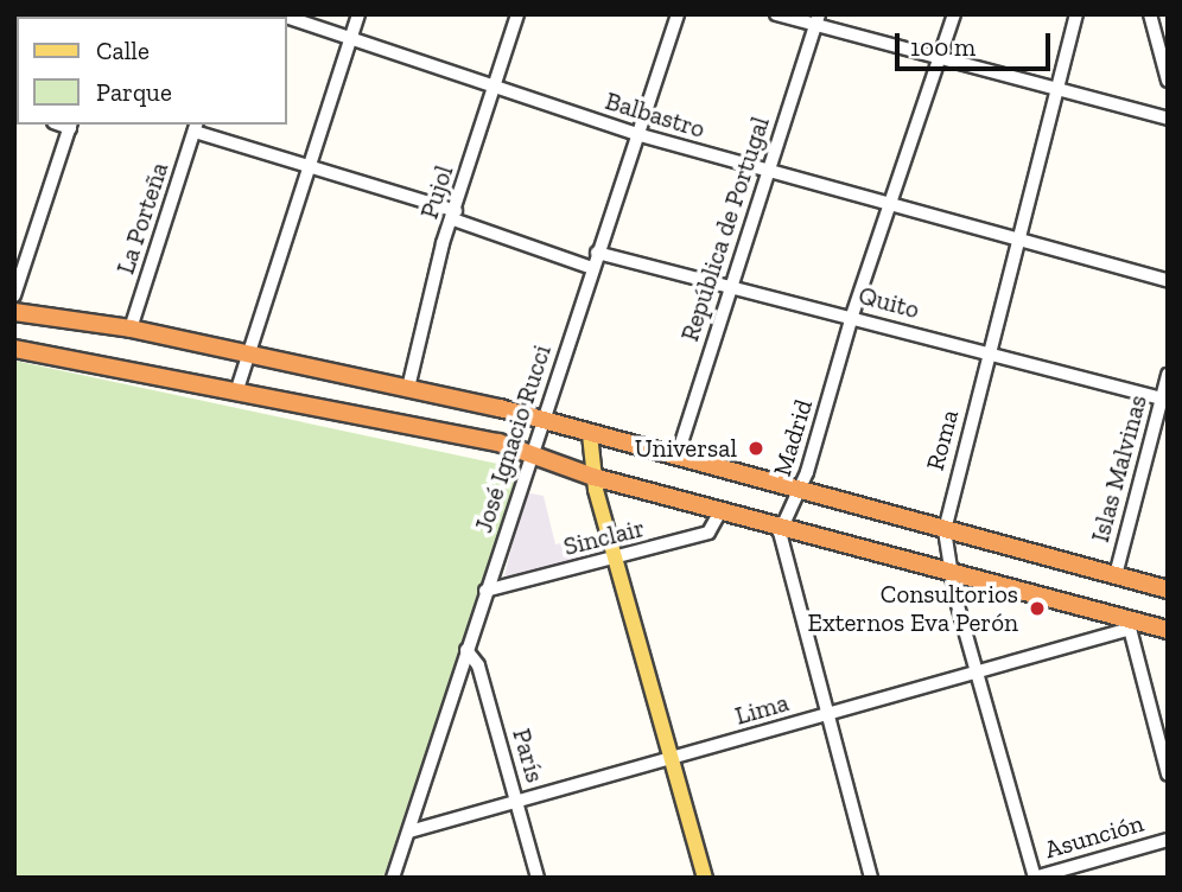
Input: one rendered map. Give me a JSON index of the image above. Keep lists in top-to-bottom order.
{
  "streets": {
    "street": [
      "Balbastro",
      "Pujol",
      "La Porteña",
      "República de Portugal",
      "Quito",
      "Madrid",
      "José Ignacio Rucci",
      "Roma",
      "Islas Malvinas",
      "Sinclair",
      "Lima",
      "París",
      "Asunción"
    ]
  },
  "crossings": [
    ["Balbastro", "Pujol"],
    ["Balbastro", "República de Portugal"],
    ["Balbastro", "Madrid"],
    ["Balbastro", "José Ignacio Rucci"],
    ["Balbastro", "Roma"],
    ["República de Portugal", "Quito"],
    ["Quito", "Madrid"],
    ["Quito", "José Ignacio Rucci"],
    ["Quito", "Roma"],
    ["Quito", "Islas Malvinas"],
    ["José Ignacio Rucci", "Sinclair"],
    ["José Ignacio Rucci", "Lima"],
    ["José Ignacio Rucci", "París"],
    ["Roma", "Lima"],
    ["Roma", "Asunción"],
    ["Lima", "París"]
  ],
  "places": ["Universal", "Consultorios Externos Eva Perón"],
  "legend": ["Calle", "Parque"],
  "scale_bar": "100 m"
}
